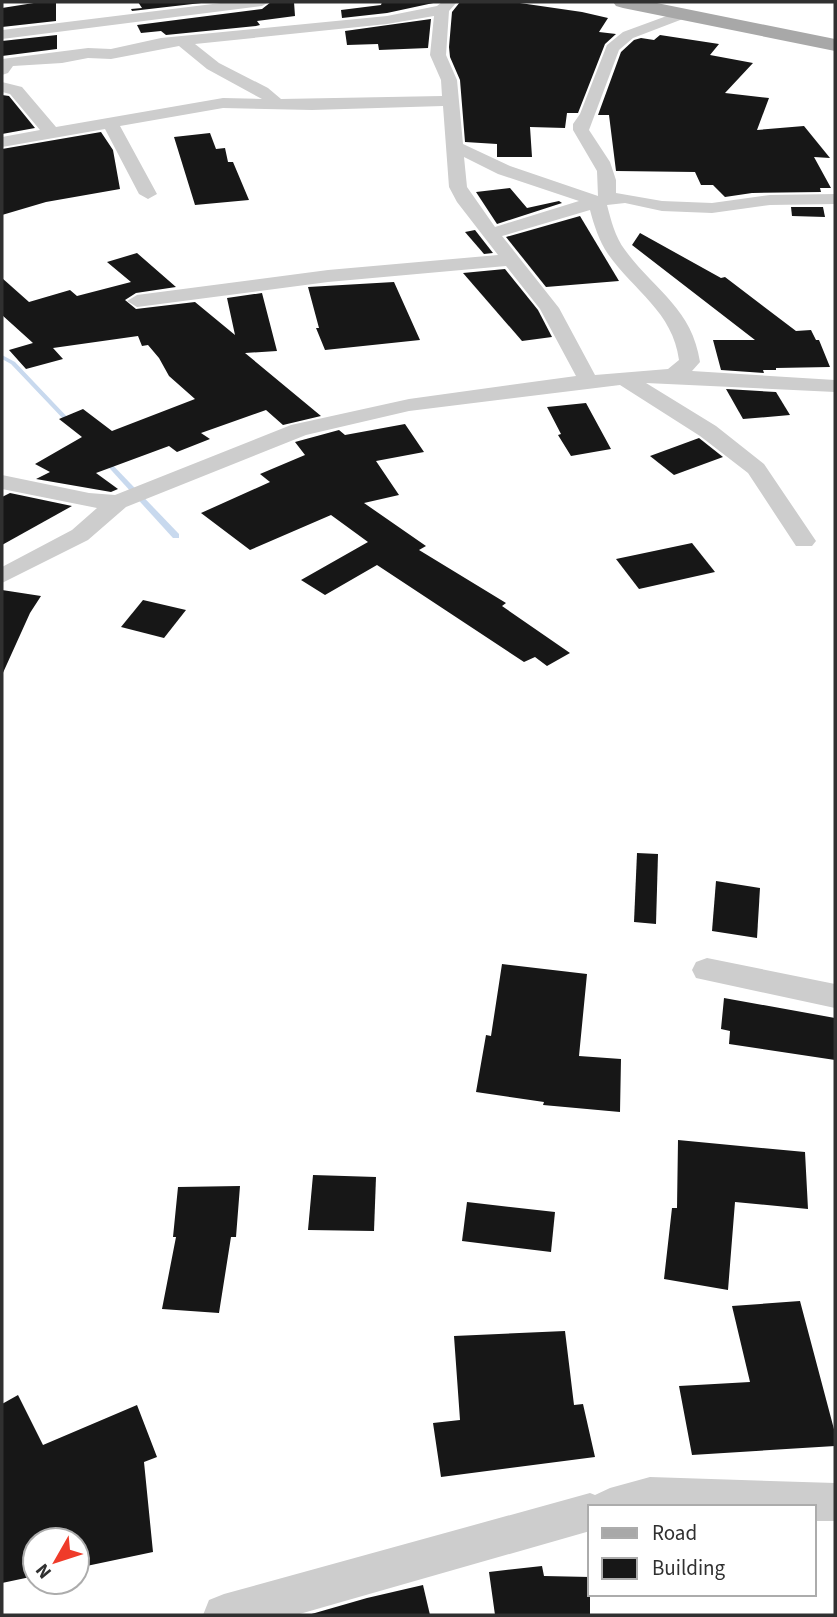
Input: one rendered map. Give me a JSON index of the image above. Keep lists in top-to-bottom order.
{
  "legend": ["Road", "Building"],
  "north": "bottom left"
}
